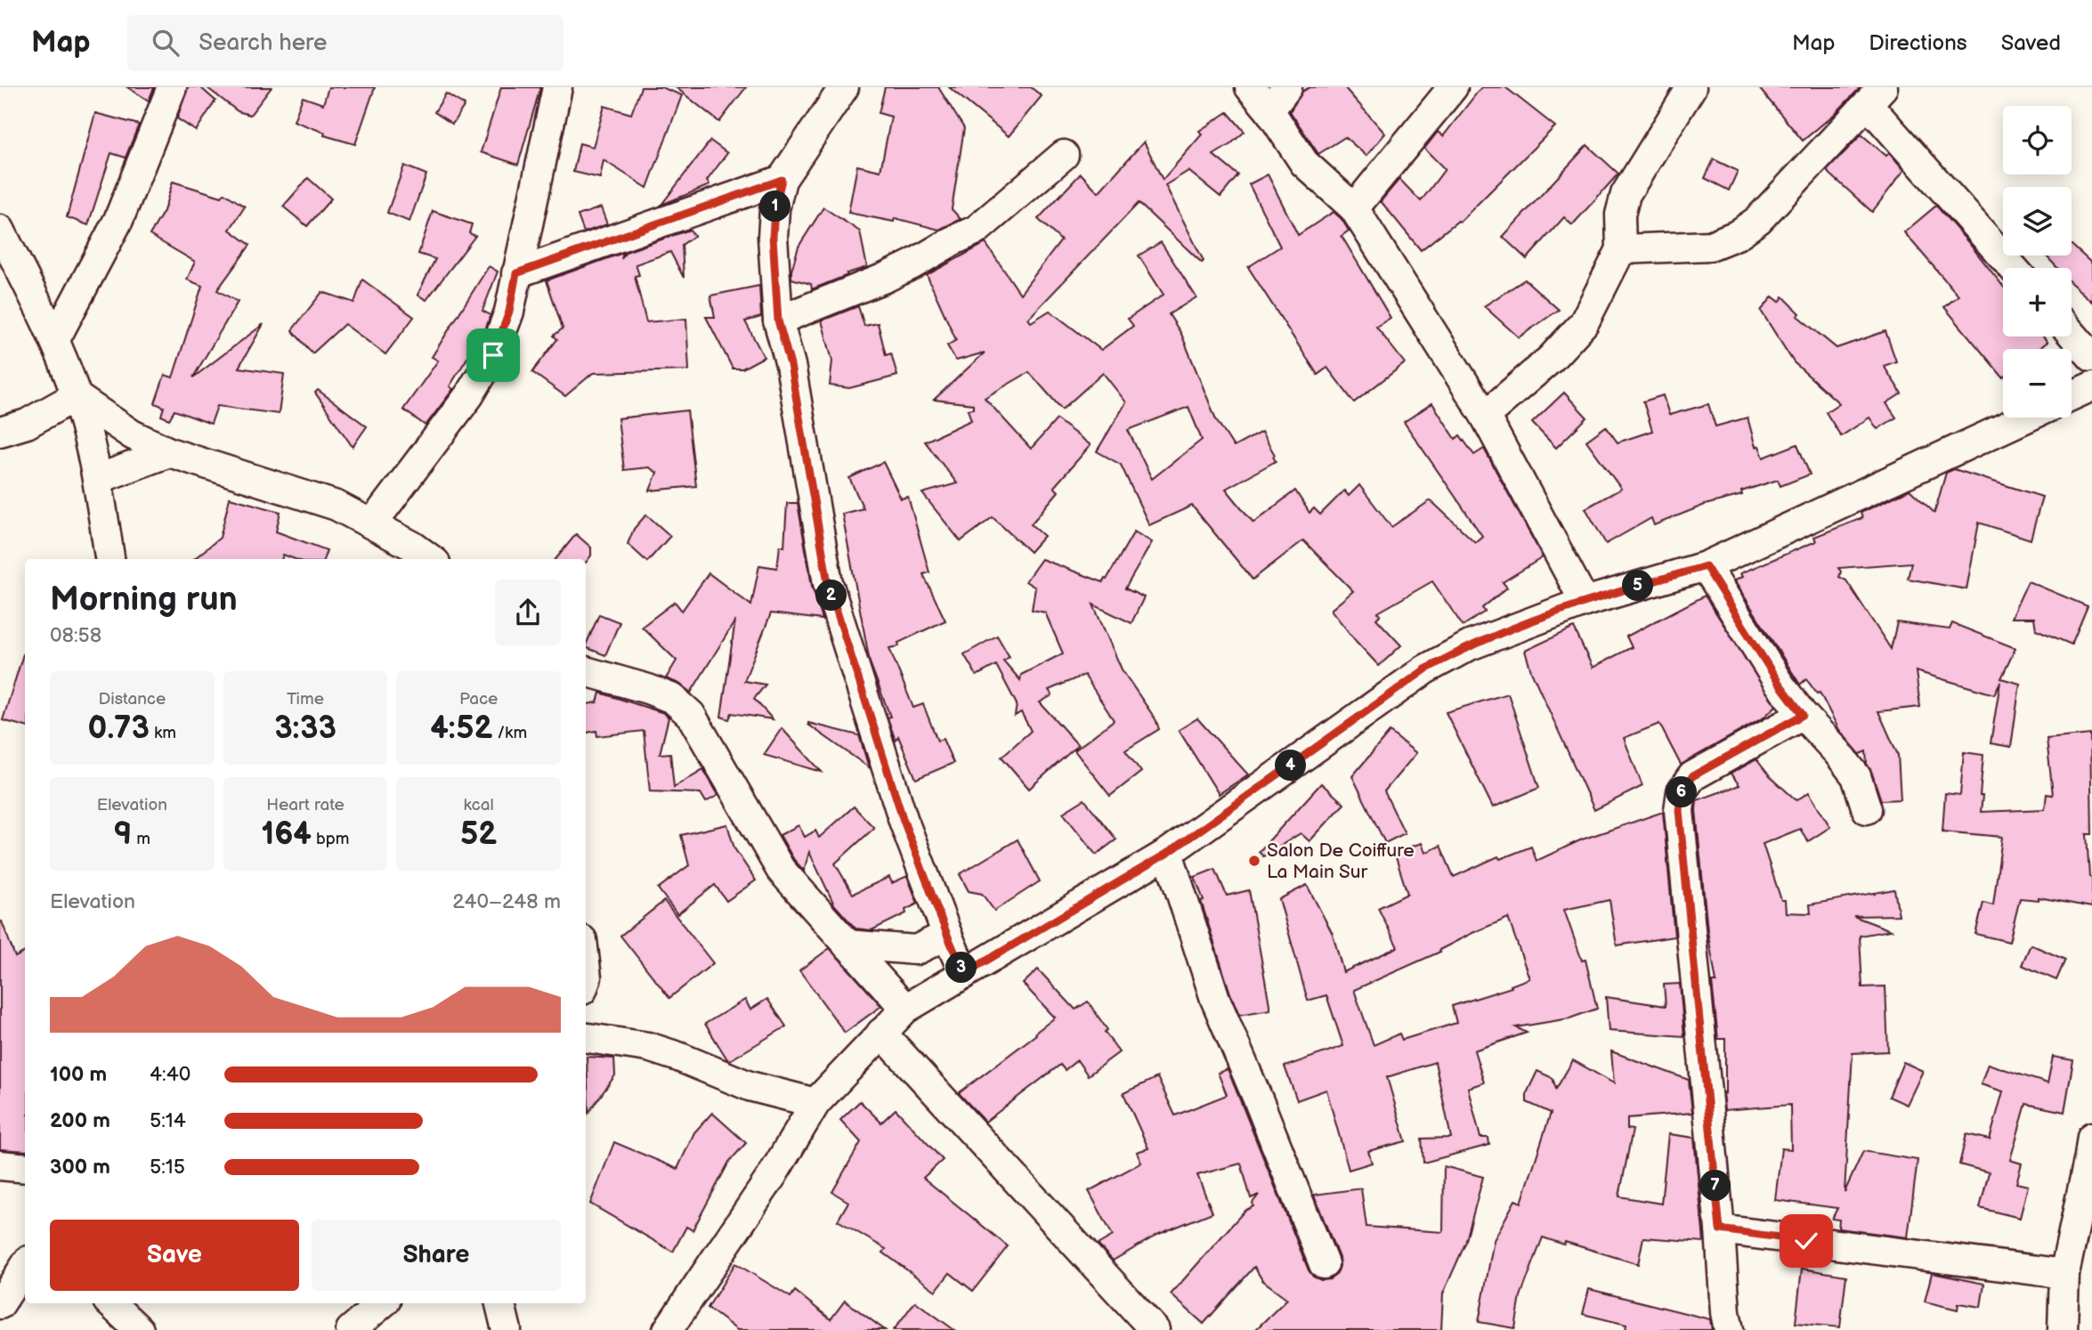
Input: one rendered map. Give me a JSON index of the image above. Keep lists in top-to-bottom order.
{
  "places": ["Salon De Coiffure La Main Sur"],
  "page": {
    "header": "Map",
    "search": "Search here",
    "nav": ["Map", "Directions", "Saved"],
    "map_buttons": ["+", "−"],
    "pins": [
      "1",
      "5",
      "2",
      "4",
      "6",
      "3",
      "7"
    ],
    "heading": ["Morning run", "08:58"],
    "stats": [
      ["Distance", "0.73 km"],
      ["Time", "3:33"],
      ["Pace", "4:52 /km"],
      ["Elevation", "9 m"],
      ["Heart rate", "164 bpm"],
      ["kcal", "52"]
    ],
    "chart": ["Elevation", "240–248 m"],
    "list": [
      {
        "name": "100 m",
        "note": "4:40"
      },
      {
        "name": "200 m",
        "note": "5:14"
      },
      {
        "name": "300 m",
        "note": "5:15"
      }
    ],
    "buttons": ["Save", "Share"]
  }
}
